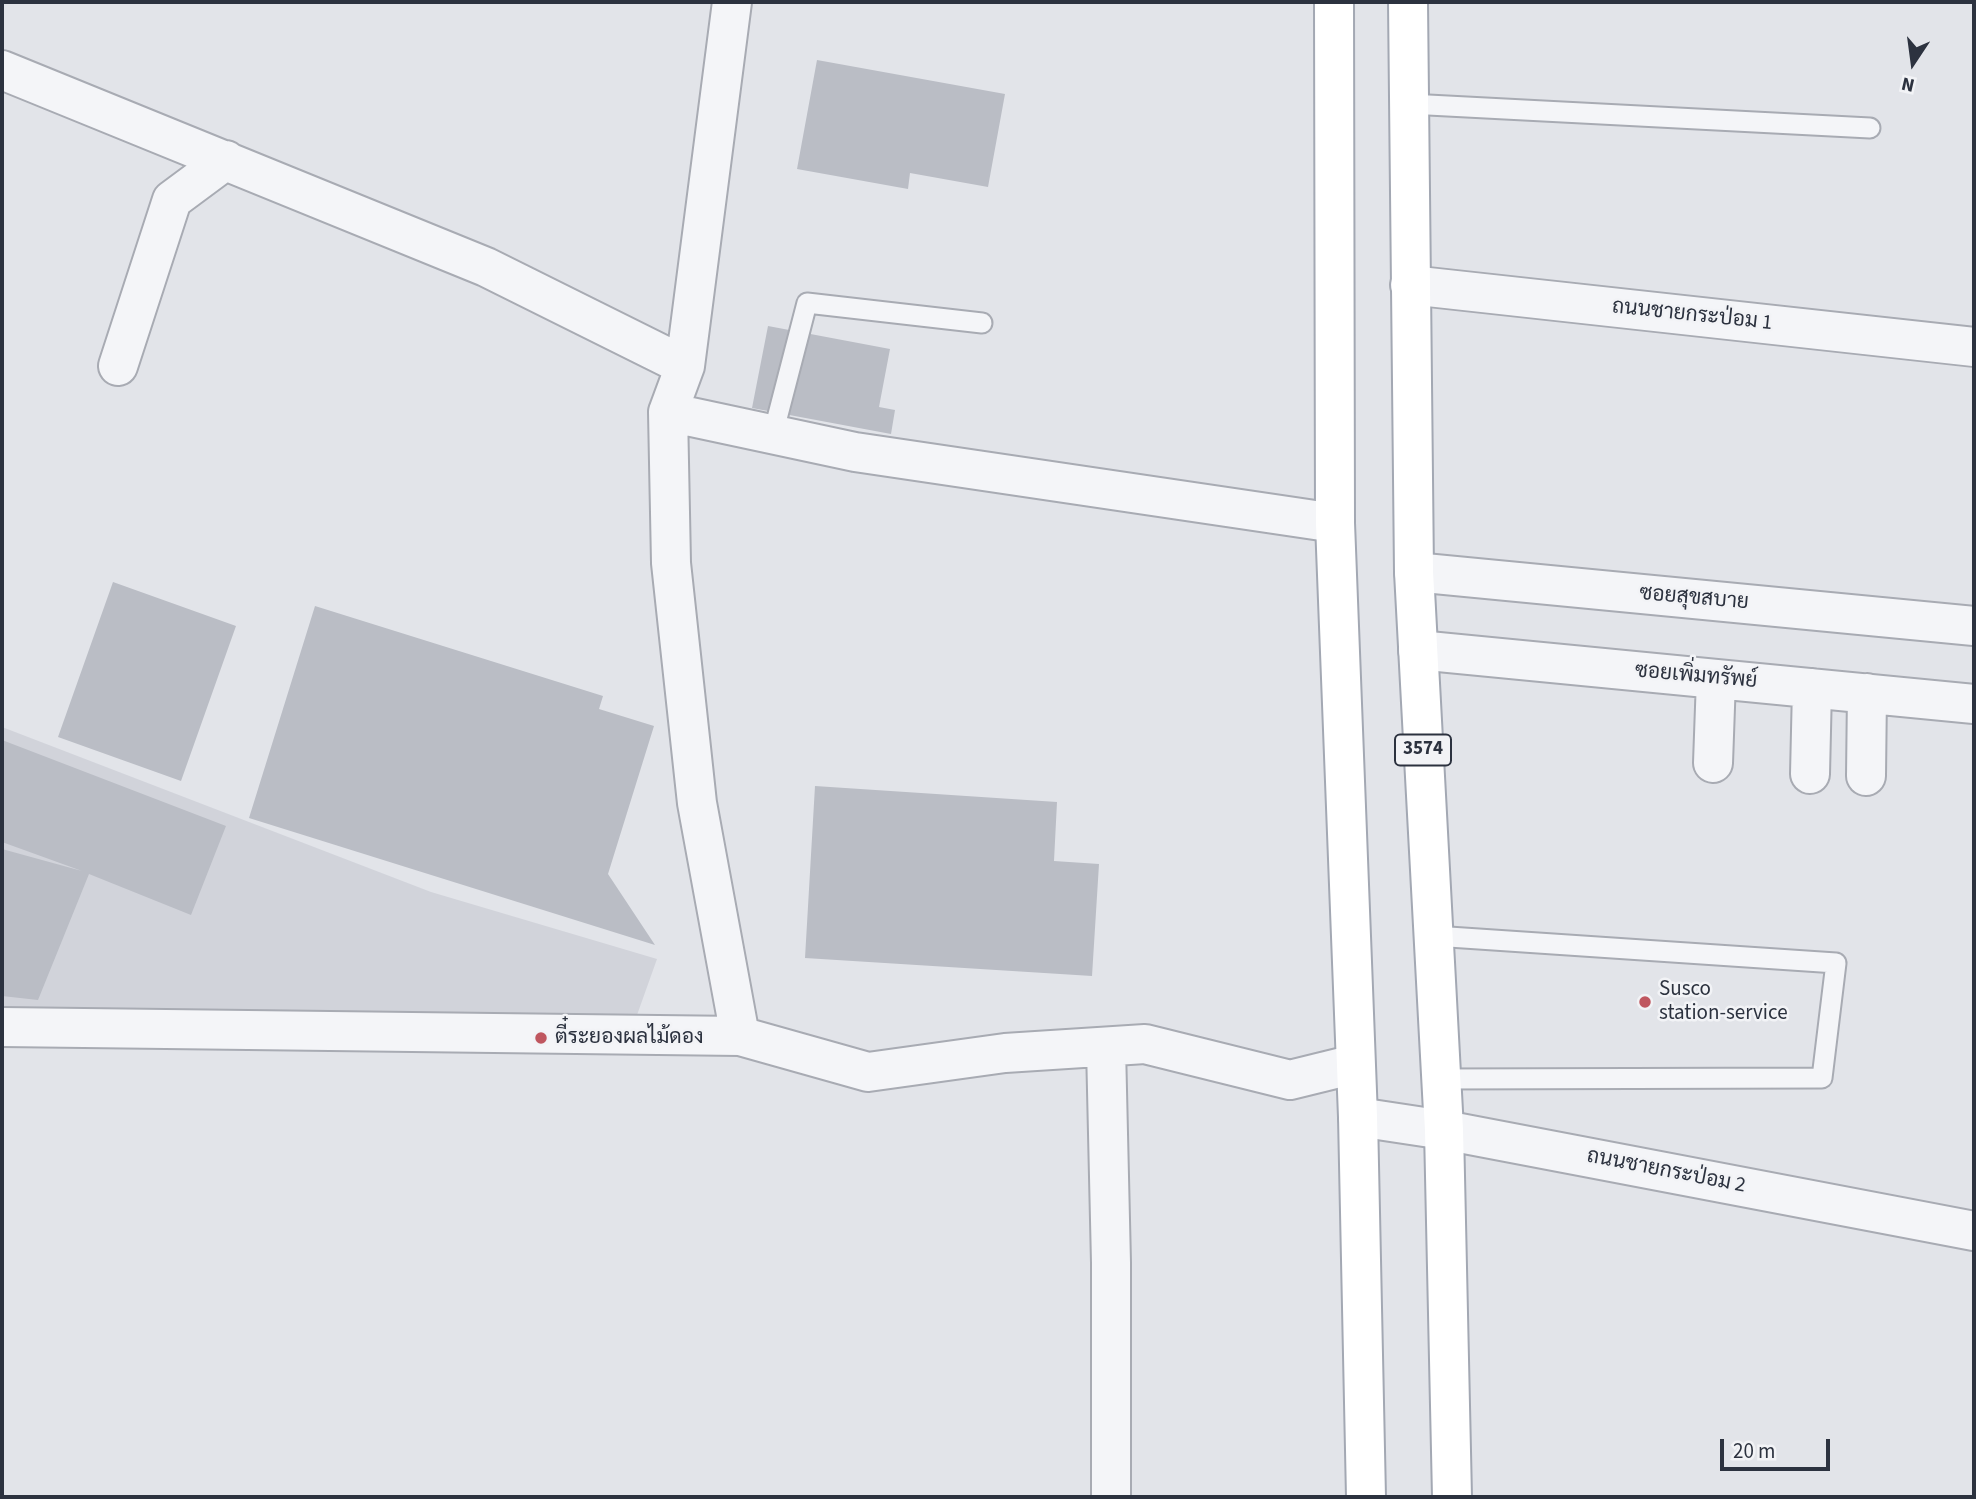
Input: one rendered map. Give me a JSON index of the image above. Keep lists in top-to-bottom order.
{
  "streets": {
    "main road": ["3574"],
    "street": [
      "ถนนชายกระป่อม 1",
      "ซอยสุขสบาย",
      "ซอยเพิ่มทรัพย์",
      "ถนนชายกระป่อม 2"
    ]
  },
  "crossings": [
    ["ถนนชายกระป่อม 1", "3574"],
    ["ซอยสุขสบาย", "3574"],
    ["ซอยเพิ่มทรัพย์", "3574"],
    ["3574", "ถนนชายกระป่อม 2"]
  ],
  "places": ["Susco station-service", "ตี๋ระยองผลไม้ดอง"],
  "scale_bar": "20 m",
  "north": "bottom"
}
